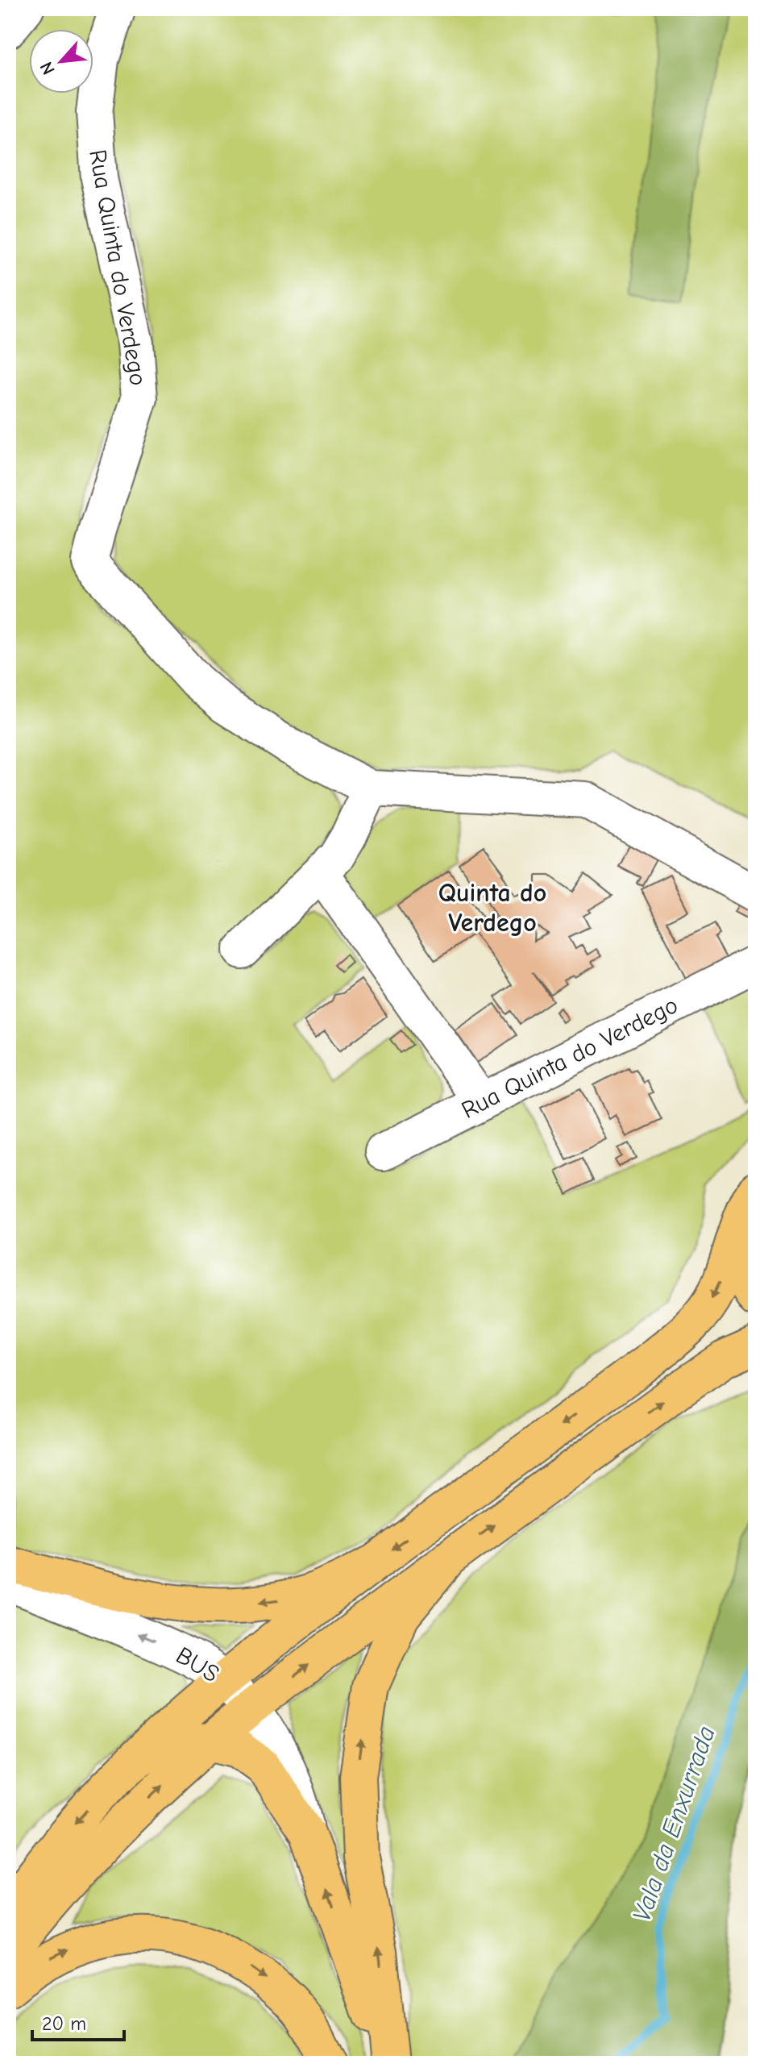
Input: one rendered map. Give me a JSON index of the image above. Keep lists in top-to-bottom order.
{
  "streets": {
    "street": ["Rua Quinta do Verdego", "BUS"]
  },
  "one_way": ["BUS"],
  "districts": ["Quinta do Verdego"],
  "water": ["Vala da Enxurrada"],
  "scale_bar": "20 m",
  "north": "bottom left"
}
